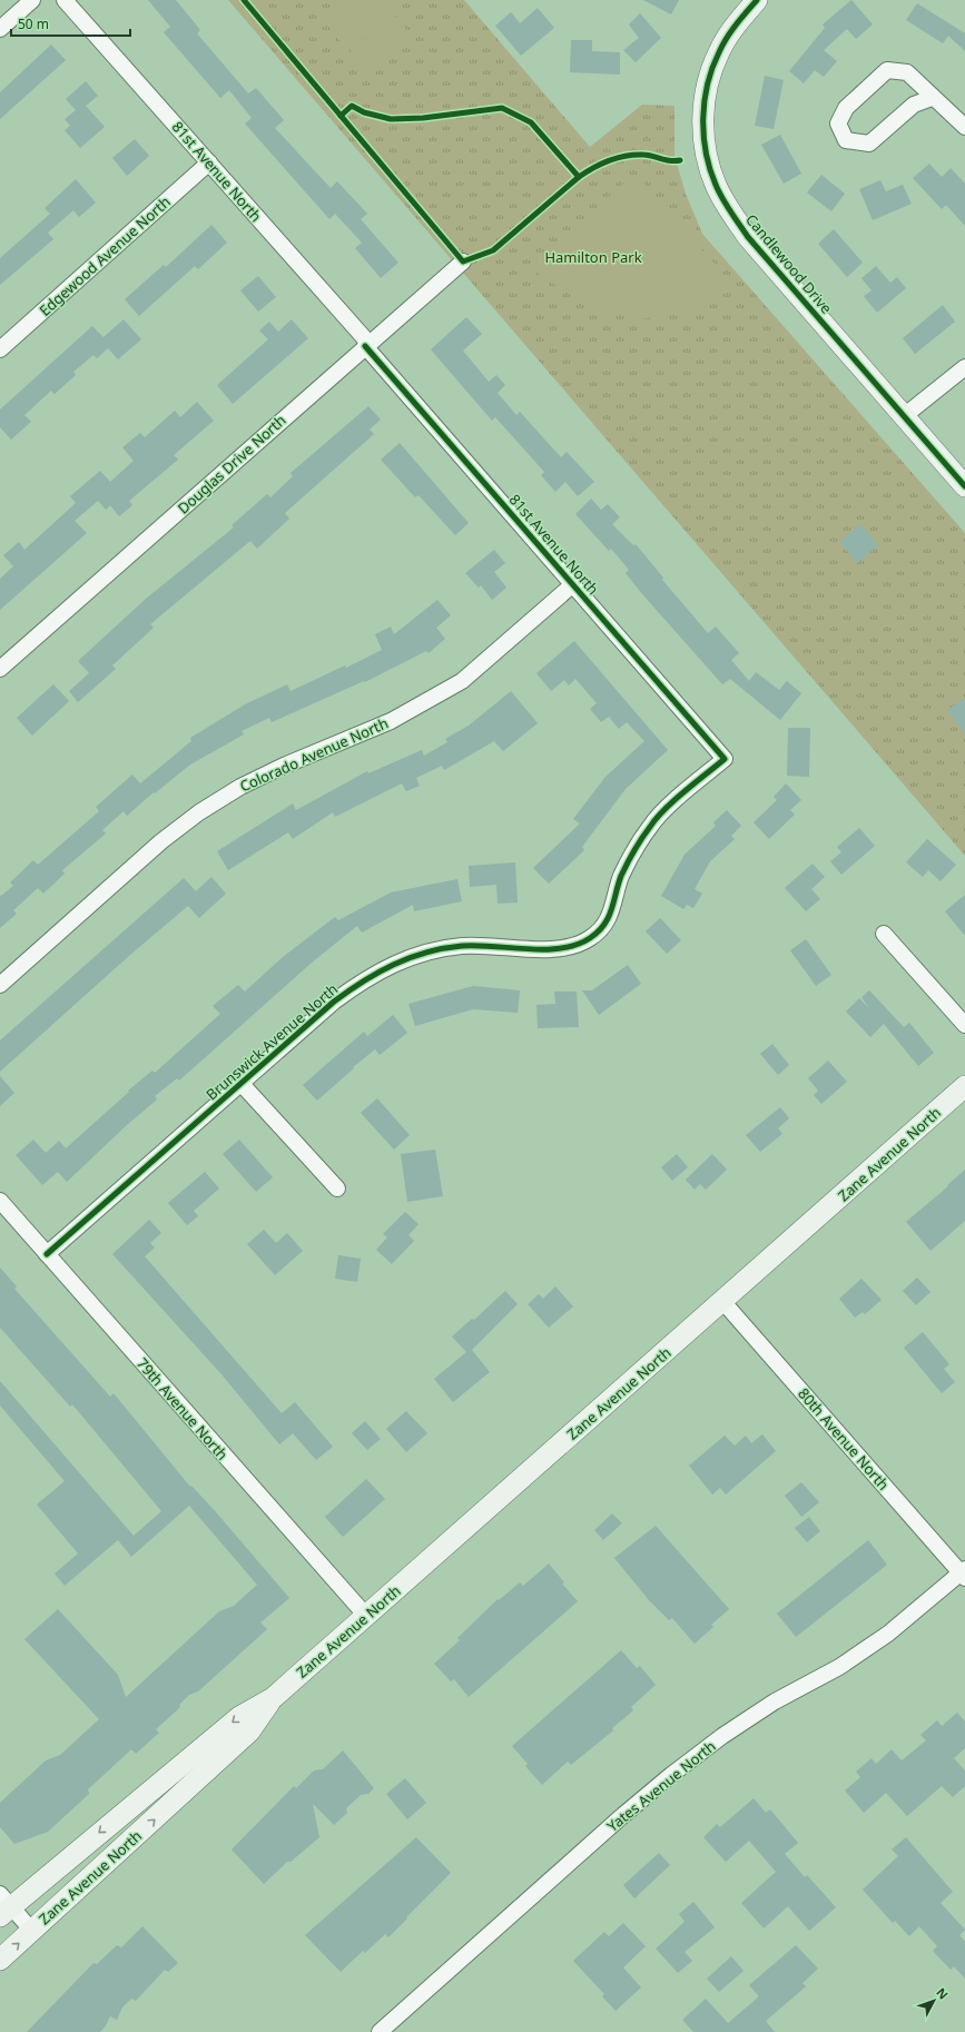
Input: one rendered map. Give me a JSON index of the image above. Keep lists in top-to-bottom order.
{
  "streets": {
    "main road": ["Candlewood Drive", "Zane Avenue North"],
    "street": [
      "81st Avenue North",
      "Edgewood Avenue North",
      "Douglas Drive North",
      "Colorado Avenue North",
      "Brunswick Avenue North",
      "79th Avenue North",
      "80th Avenue North",
      "Yates Avenue North"
    ]
  },
  "crossings": [
    ["81st Avenue North", "Edgewood Avenue North"],
    ["81st Avenue North", "Douglas Drive North"],
    ["81st Avenue North", "Colorado Avenue North"],
    ["81st Avenue North", "Brunswick Avenue North"],
    ["Brunswick Avenue North", "79th Avenue North"],
    ["Zane Avenue North", "79th Avenue North"],
    ["Zane Avenue North", "80th Avenue North"],
    ["80th Avenue North", "Yates Avenue North"]
  ],
  "parks": ["Hamilton Park"],
  "scale_bar": "50 m",
  "north": "top right"
}
